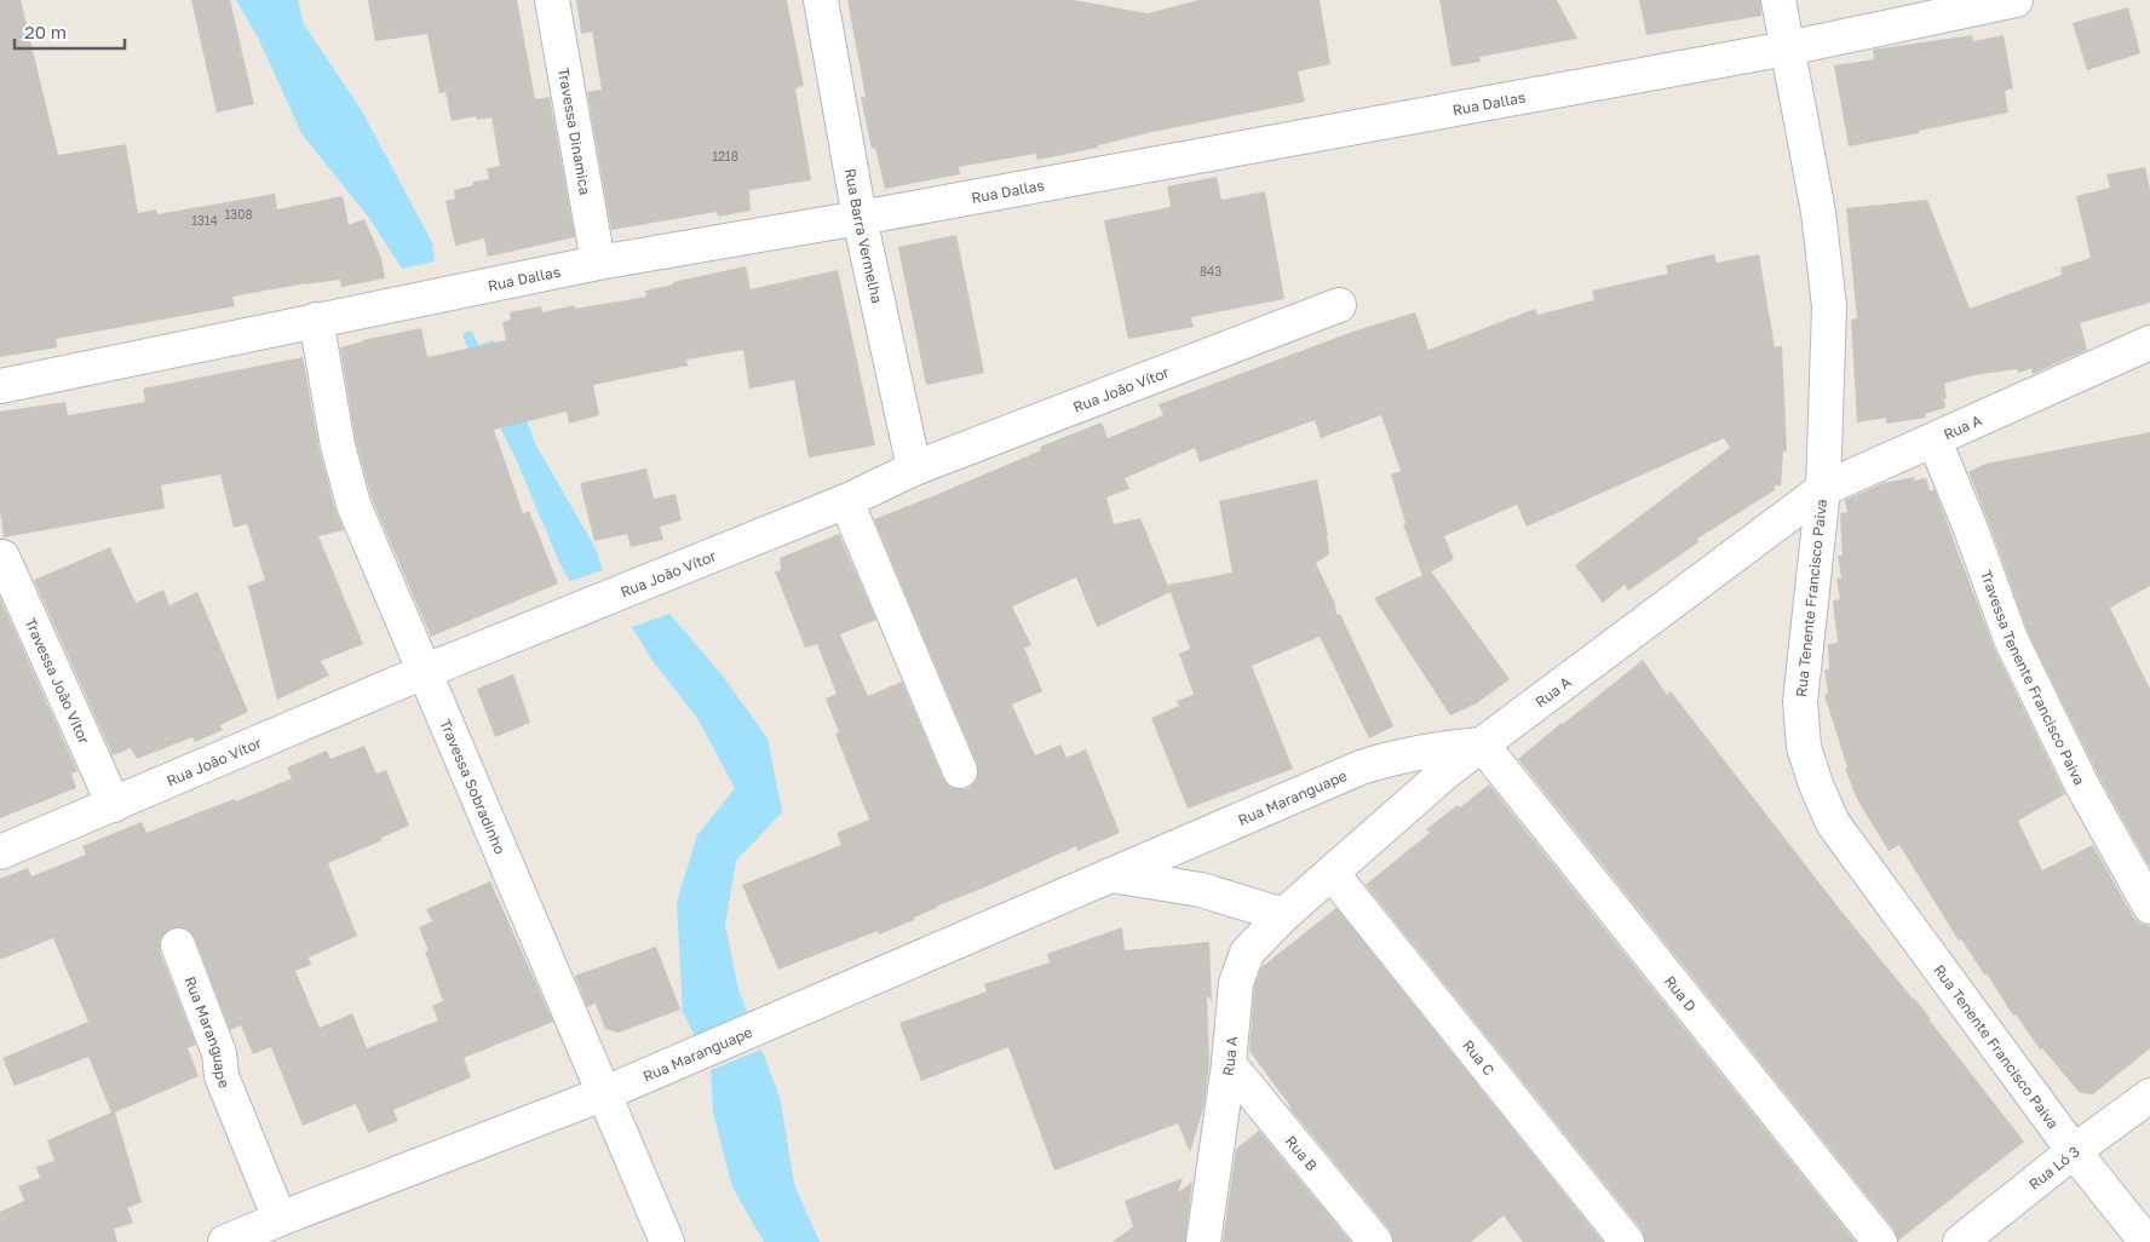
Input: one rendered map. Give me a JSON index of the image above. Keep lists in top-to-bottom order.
{
  "streets": {
    "street": [
      "Rua Dallas",
      "Travessa Dinamica",
      "Rua Barra Vermelha",
      "Rua João Vítor",
      "Rua A",
      "Rua Tenente Francisco Paiva",
      "Travessa Tenente Francisco Paiva",
      "Travessa João Vitor",
      "Travessa Sobradinho",
      "Rua Maranguape",
      "Rua D",
      "Rua C",
      "Rua B",
      "Rua Ló 3"
    ]
  },
  "crossings": [
    ["Rua Dallas", "Travessa Dinamica"],
    ["Rua Dallas", "Rua Barra Vermelha"],
    ["Rua Dallas", "Rua Tenente Francisco Paiva"],
    ["Rua Dallas", "Travessa Sobradinho"],
    ["Rua Barra Vermelha", "Rua João Vítor"],
    ["Rua João Vítor", "Travessa João Vitor"],
    ["Rua João Vítor", "Travessa Sobradinho"],
    ["Rua A", "Rua Tenente Francisco Paiva"],
    ["Rua A", "Travessa Tenente Francisco Paiva"],
    ["Rua A", "Rua Maranguape"],
    ["Rua A", "Rua D"],
    ["Rua A", "Rua C"],
    ["Rua A", "Rua B"],
    ["Rua Tenente Francisco Paiva", "Rua Ló 3"],
    ["Travessa Sobradinho", "Rua Maranguape"],
    ["Rua Maranguape", "Rua D"]
  ],
  "house_numbers": [
    "1218",
    "1308",
    "1314",
    "843"
  ],
  "scale_bar": "20 m"
}
